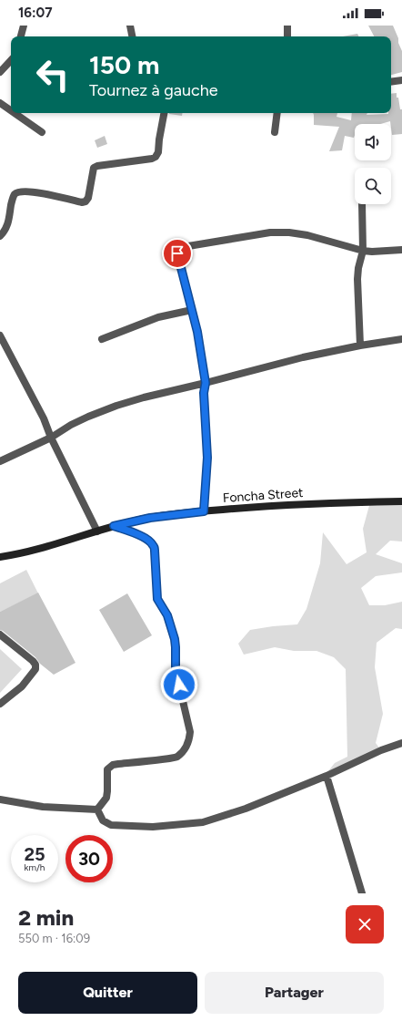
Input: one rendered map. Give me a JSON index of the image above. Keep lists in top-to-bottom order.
{
  "streets": {
    "main road": ["Foncha Street"]
  },
  "page": {
    "status": "16:07",
    "turn": ["150 m", "Tournez à gauche"],
    "speed": "25 km/h",
    "limit": "30",
    "heading": ["2 min", "550 m · 16:09"],
    "buttons": ["Quitter", "Partager"]
  }
}
